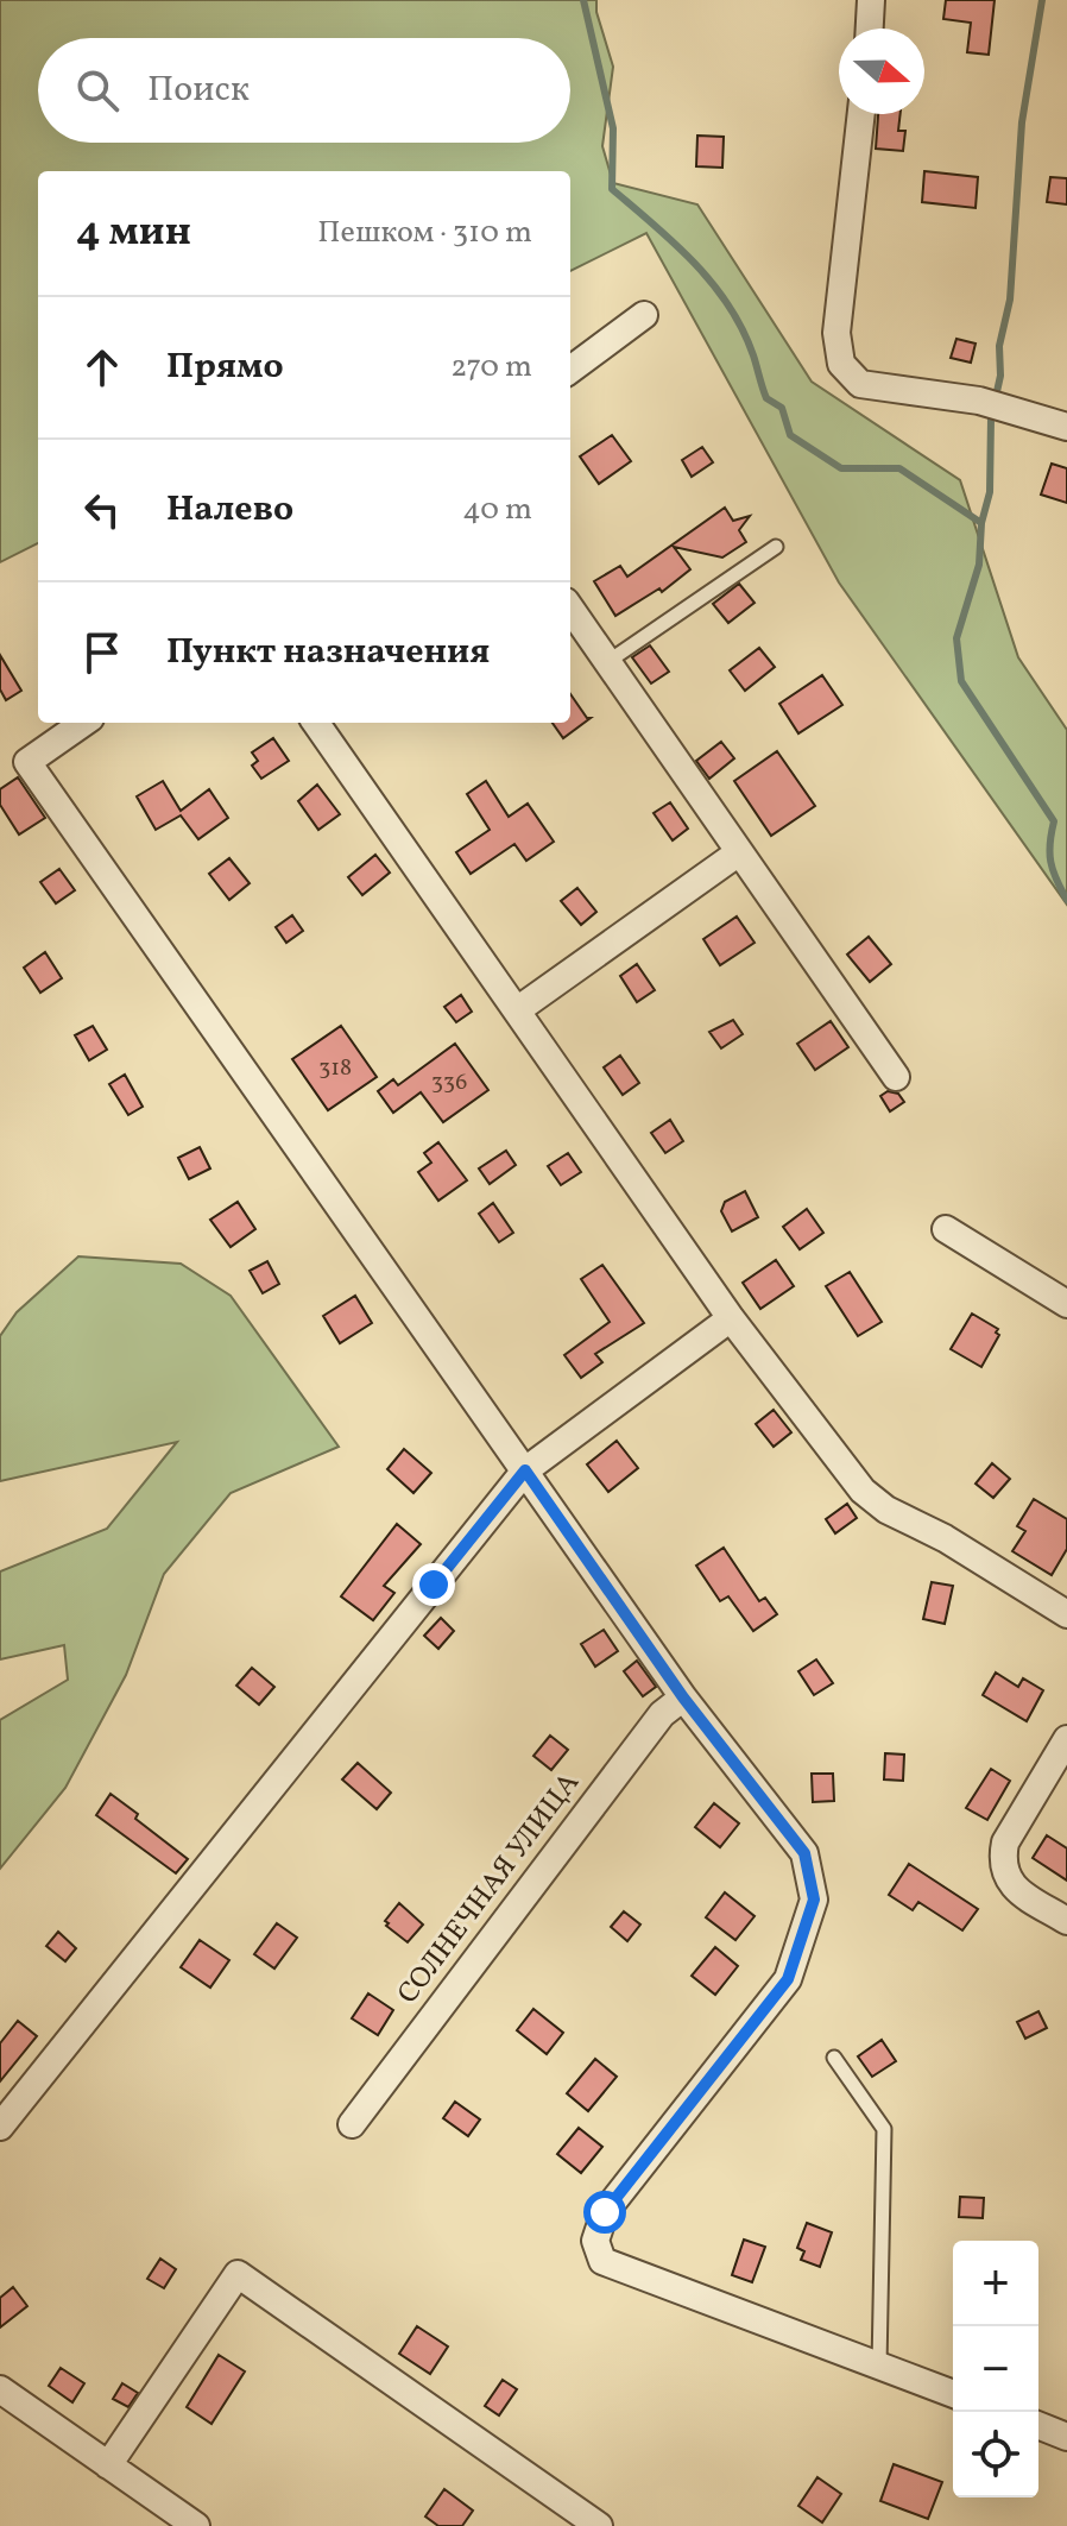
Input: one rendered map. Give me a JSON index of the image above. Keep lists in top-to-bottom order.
{
  "streets": {
    "street": ["СОЛНЕЧНАЯ УЛИЦА"]
  },
  "house_numbers": ["318", "336"],
  "north": "right",
  "page": {
    "search": "Поиск",
    "heading": ["4 мин", "Пешком · 310 m"],
    "list": [
      ["Прямо", "270 m"],
      ["Налево", "40 m"],
      "Пункт назначения"
    ],
    "map_buttons": ["+", "−"]
  }
}
